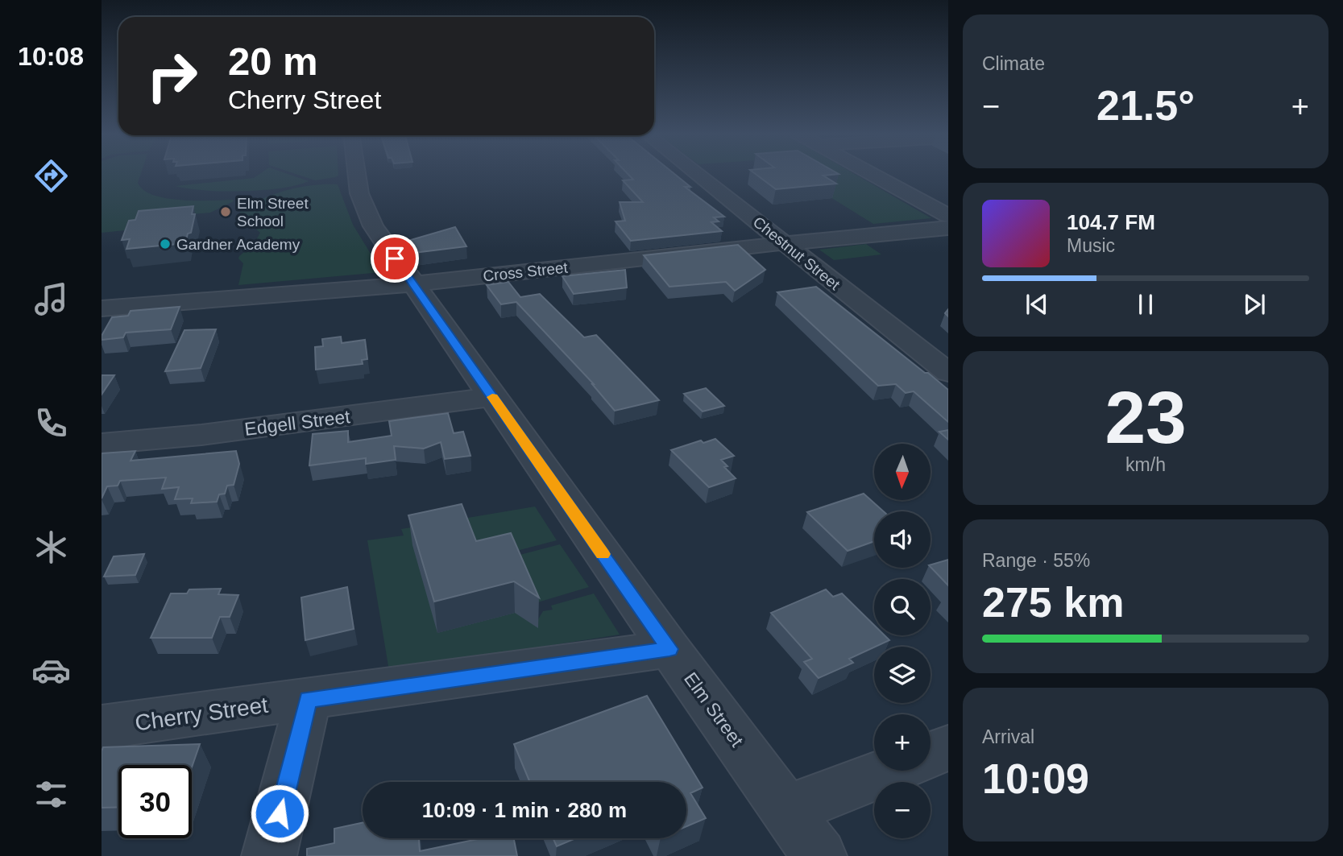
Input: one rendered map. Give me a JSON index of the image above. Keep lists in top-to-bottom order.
{
  "streets": {
    "street": [
      "Chestnut Street",
      "Cross Street",
      "Edgell Street",
      "Elm Street",
      "Cherry Street"
    ]
  },
  "crossings": [
    ["Chestnut Street", "Cross Street"],
    ["Cross Street", "Elm Street"],
    ["Edgell Street", "Elm Street"],
    ["Elm Street", "Cherry Street"]
  ],
  "places": ["Elm Street School", "Gardner Academy"],
  "north": "bottom",
  "page": {
    "tabs": "10:08",
    "tile": [
      "Climate",
      ["23", "km/h"],
      ["Range · 55%", "275 km"],
      ["Arrival", "10:09"]
    ],
    "turn": ["20 m", "Cherry Street"],
    "heat": ["−", "21.5°", "+"],
    "song": ["104.7 FM", "Music"],
    "map_buttons": ["+", "−"],
    "limit": "30",
    "trip": "10:09 · 1 min · 280 m"
  }
}
